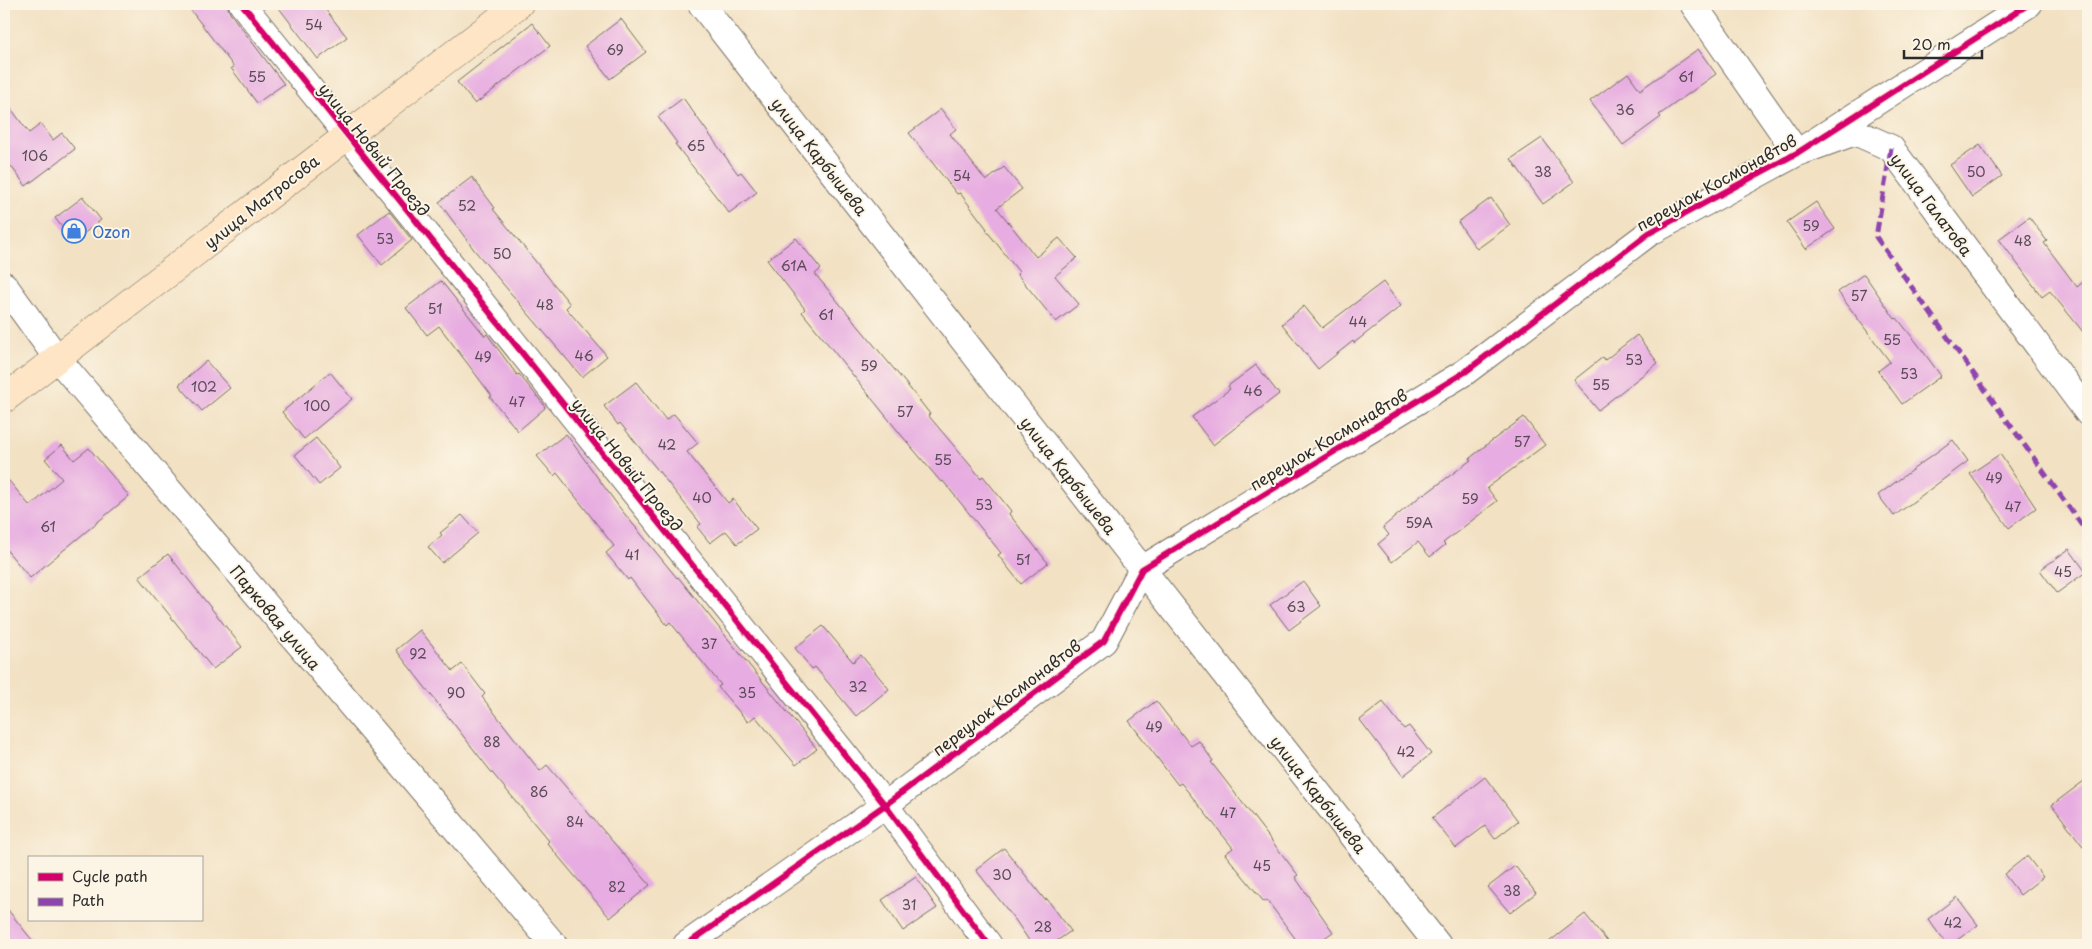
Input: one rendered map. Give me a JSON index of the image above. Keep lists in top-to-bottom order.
{
  "streets": {
    "street": [
      "улица Новый Проезд",
      "улица Карбышева",
      "переулок Космонавтов",
      "улица Матросова",
      "улица Галатова",
      "Парковая улица"
    ]
  },
  "crossings": [
    ["улица Новый Проезд", "переулок Космонавтов"],
    ["улица Новый Проезд", "улица Матросова"],
    ["улица Карбышева", "переулок Космонавтов"],
    ["переулок Космонавтов", "улица Галатова"],
    ["улица Матросова", "Парковая улица"]
  ],
  "places": {
    "shop": ["Ozon"]
  },
  "house_numbers": [
    "54",
    "69",
    "55",
    "61",
    "36",
    "65",
    "106",
    "38",
    "50",
    "54",
    "52",
    "59",
    "53",
    "48",
    "50",
    "61А",
    "57",
    "48",
    "51",
    "61",
    "44",
    "55",
    "46",
    "49",
    "53",
    "59",
    "53",
    "55",
    "102",
    "46",
    "47",
    "100",
    "57",
    "57",
    "42",
    "55",
    "49",
    "40",
    "59",
    "53",
    "47",
    "59А",
    "61",
    "41",
    "51",
    "45",
    "63",
    "37",
    "92",
    "32",
    "90",
    "35",
    "49",
    "88",
    "42",
    "86",
    "47",
    "84",
    "45",
    "30",
    "82",
    "38",
    "31",
    "42",
    "28"
  ],
  "legend": ["Cycle path", "Path"],
  "scale_bar": "20 m"
}
